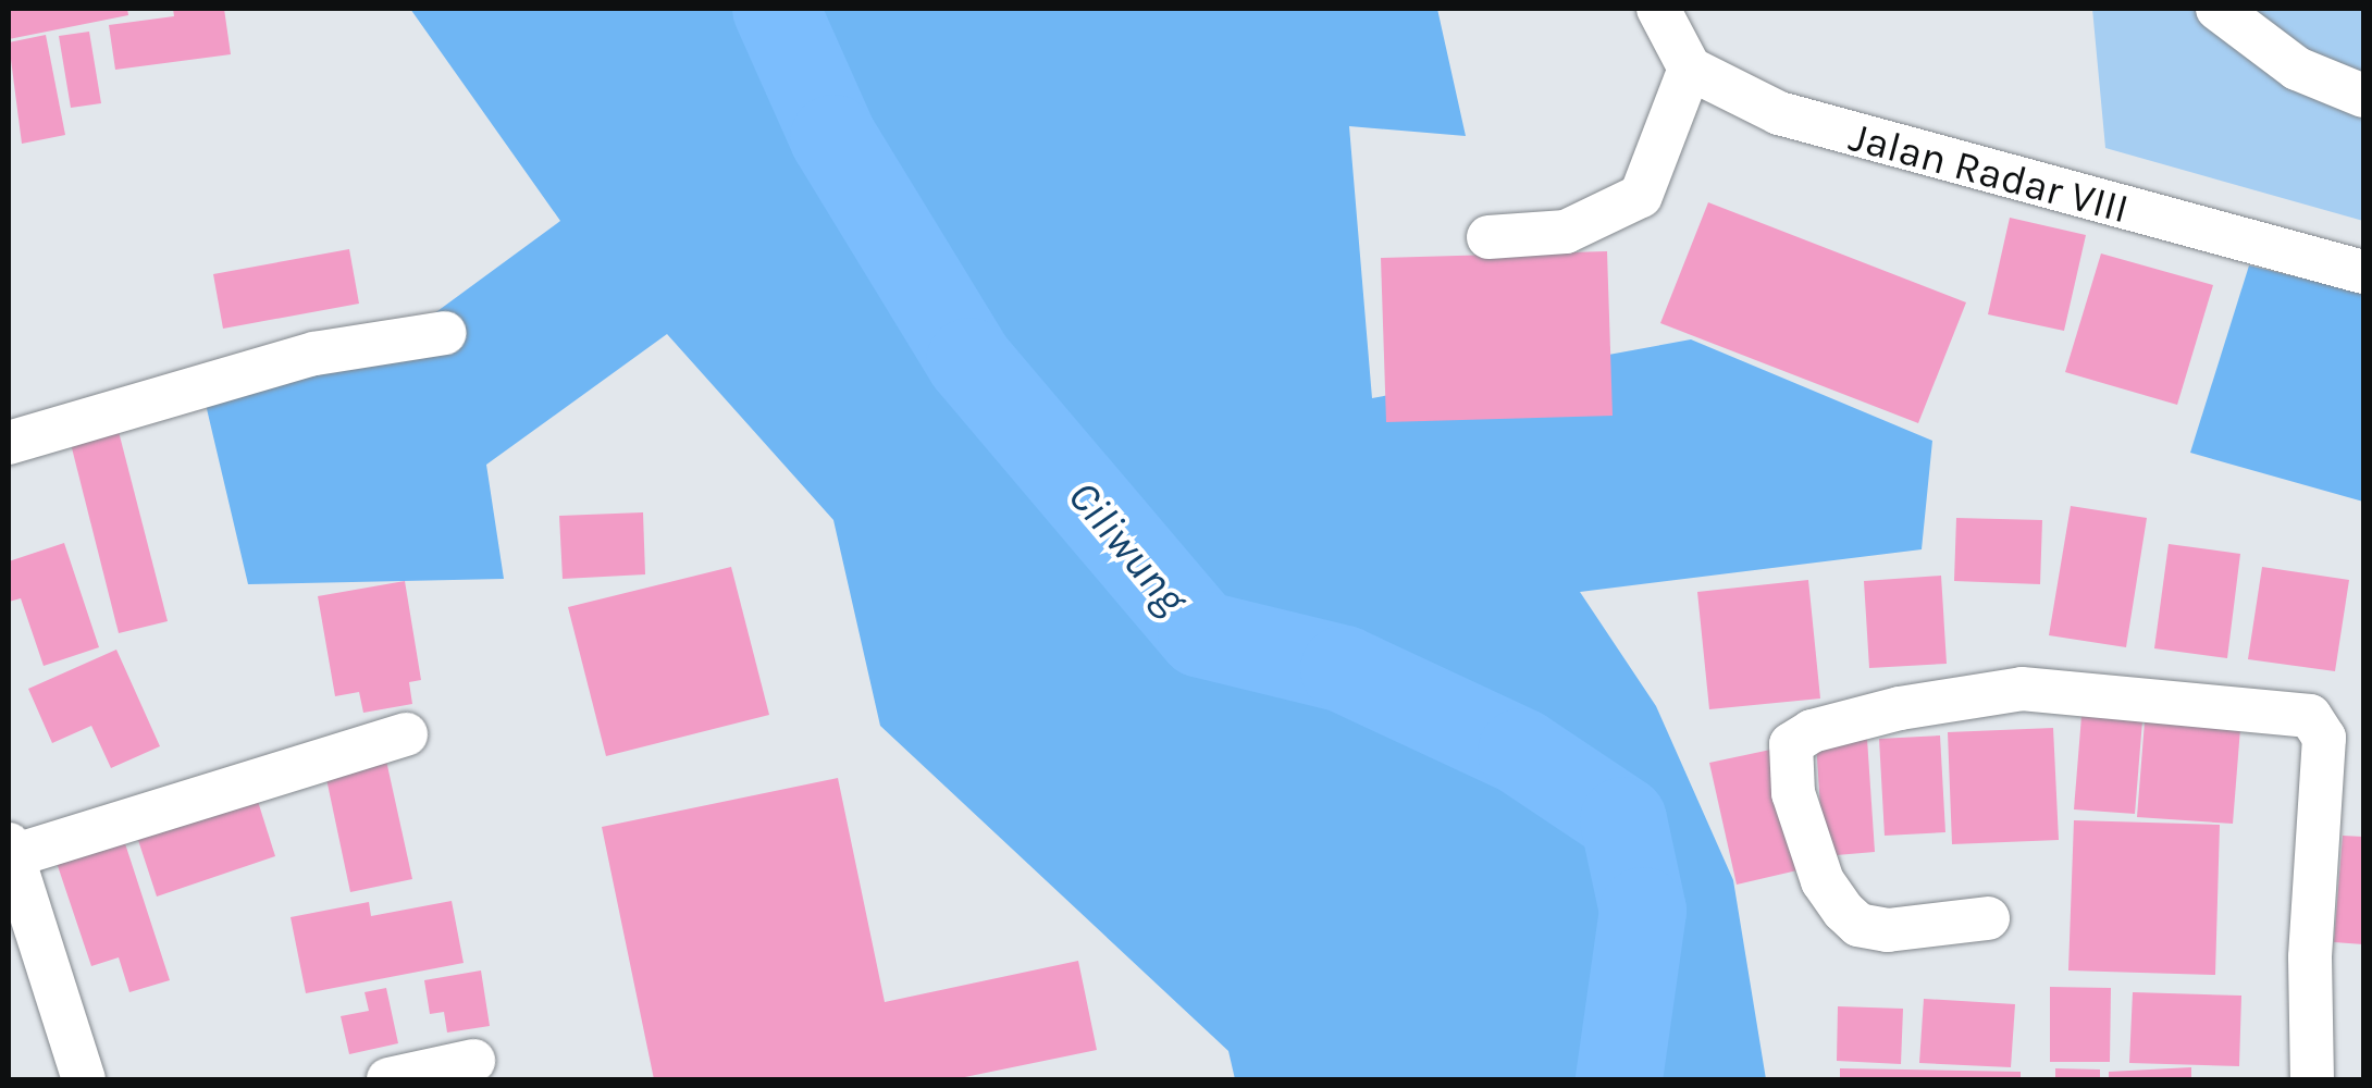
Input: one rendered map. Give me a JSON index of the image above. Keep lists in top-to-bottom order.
{
  "streets": {
    "street": ["Jalan Radar VIII"]
  },
  "water": ["Ciliwung"]
}
